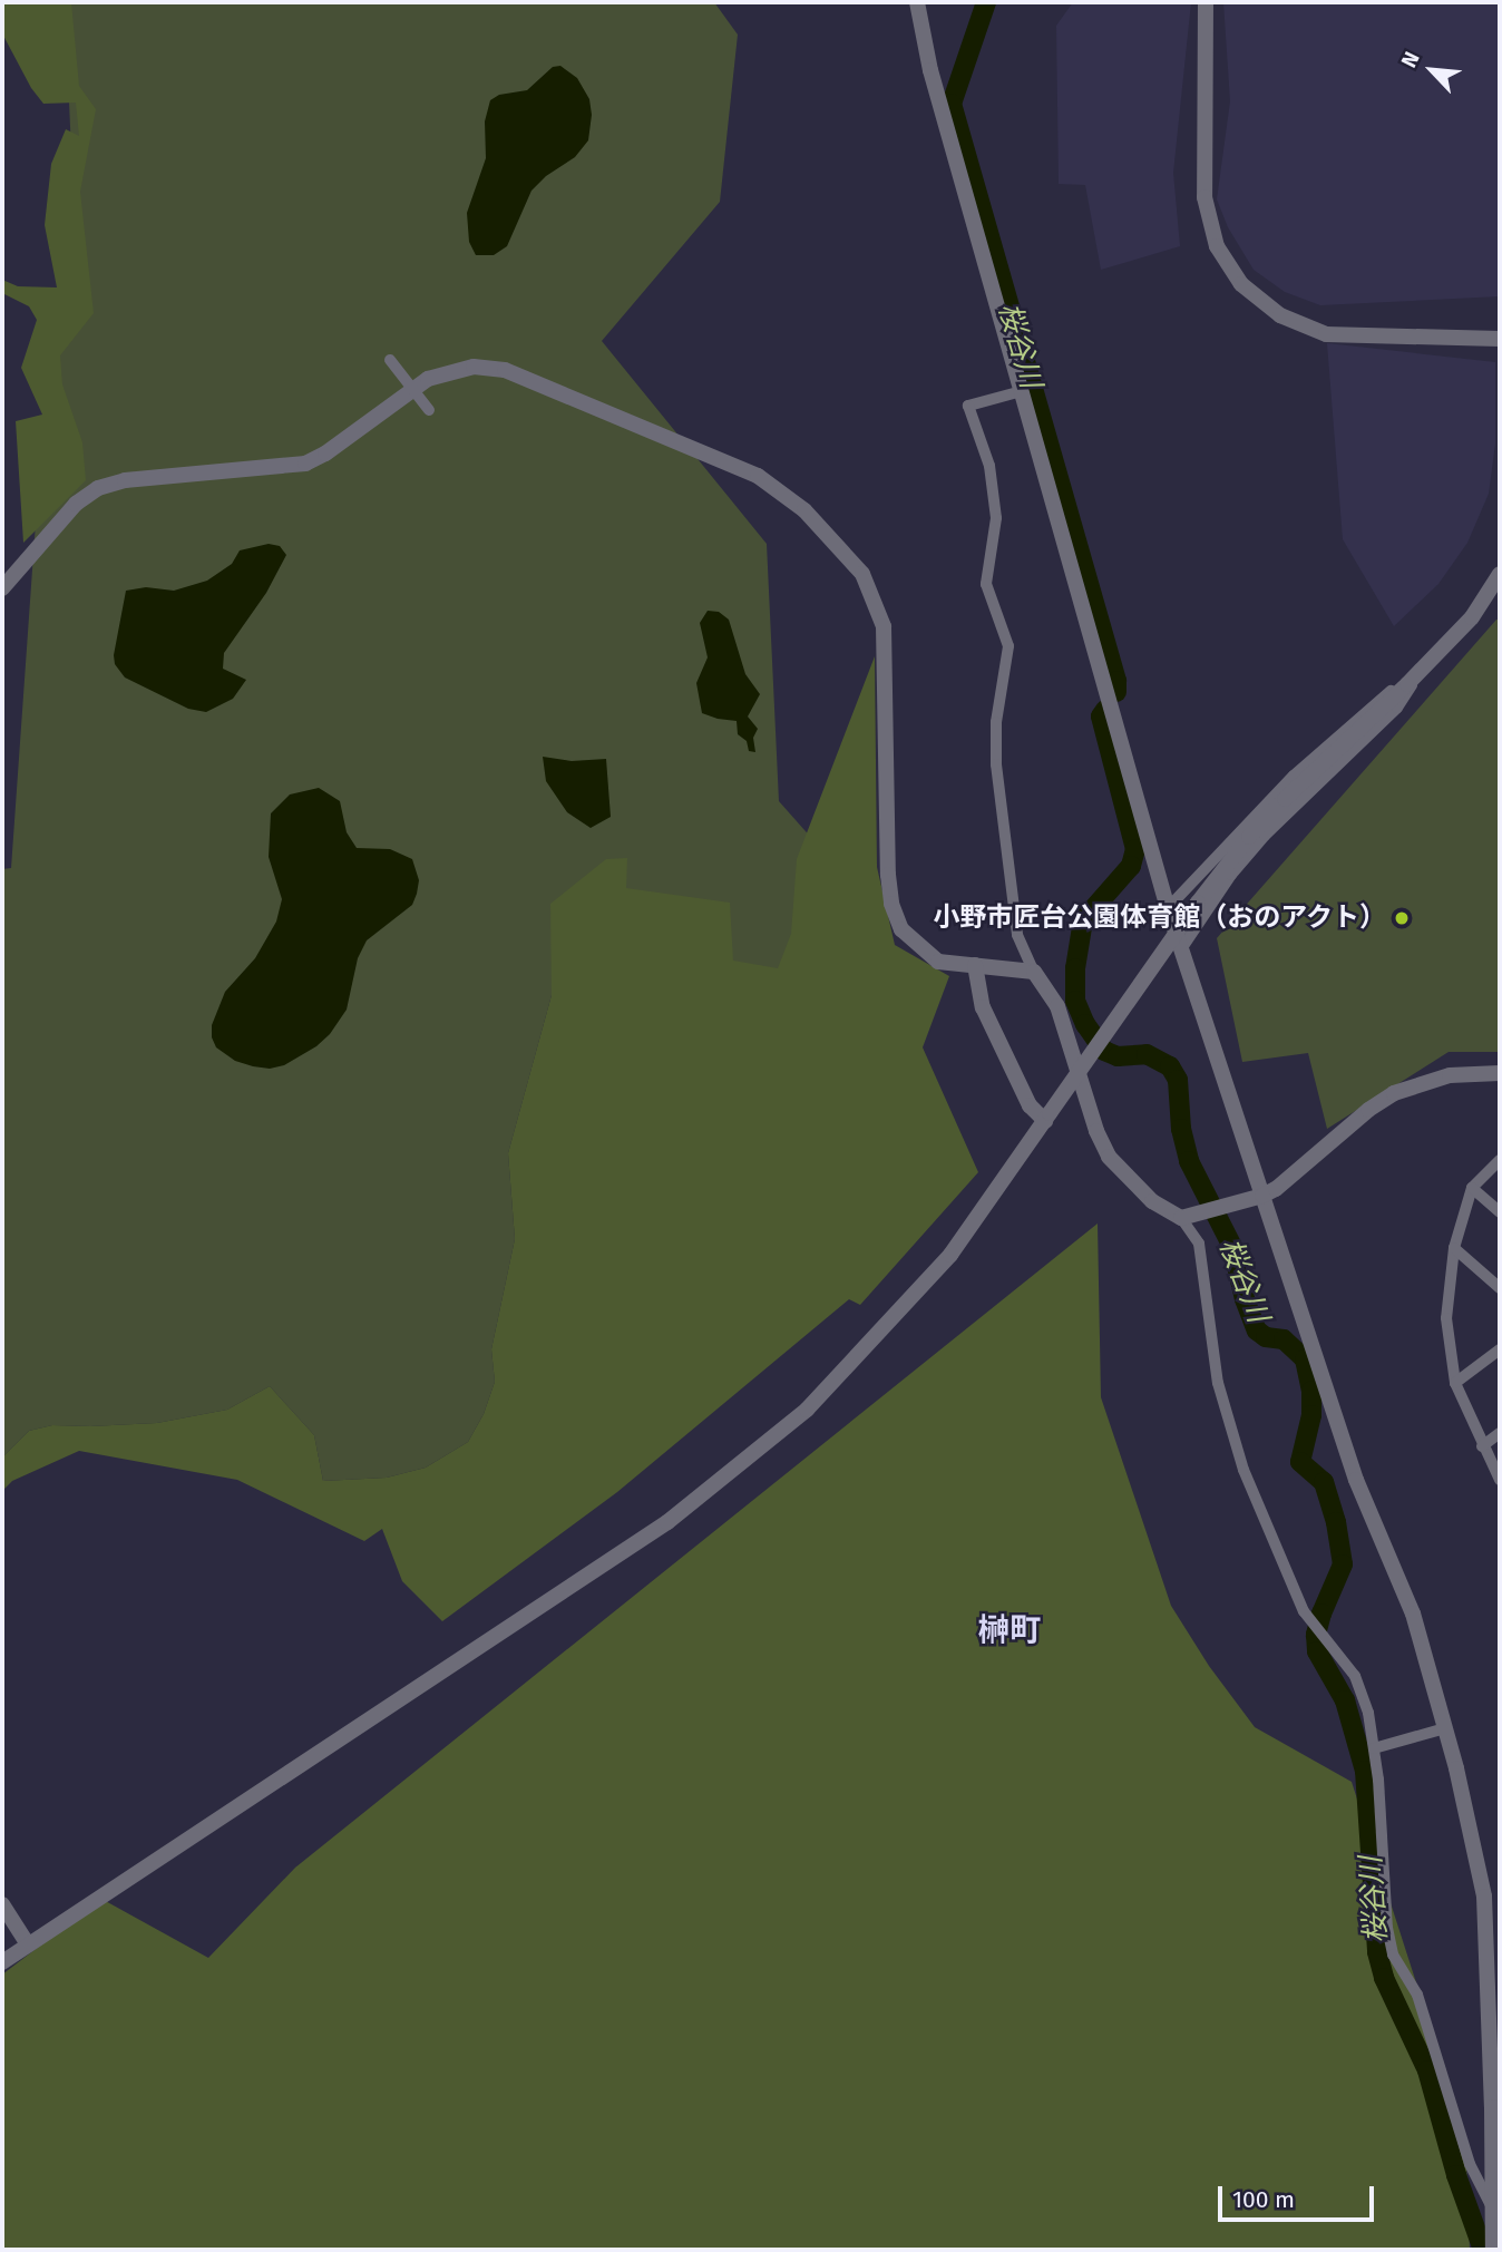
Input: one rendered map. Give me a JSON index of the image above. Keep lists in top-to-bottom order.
{
  "districts": ["榊町"],
  "water": ["桜谷川"],
  "places": ["小野市匠台公園体育館（おのアクト）"],
  "scale_bar": "100 m",
  "north": "top left"
}
